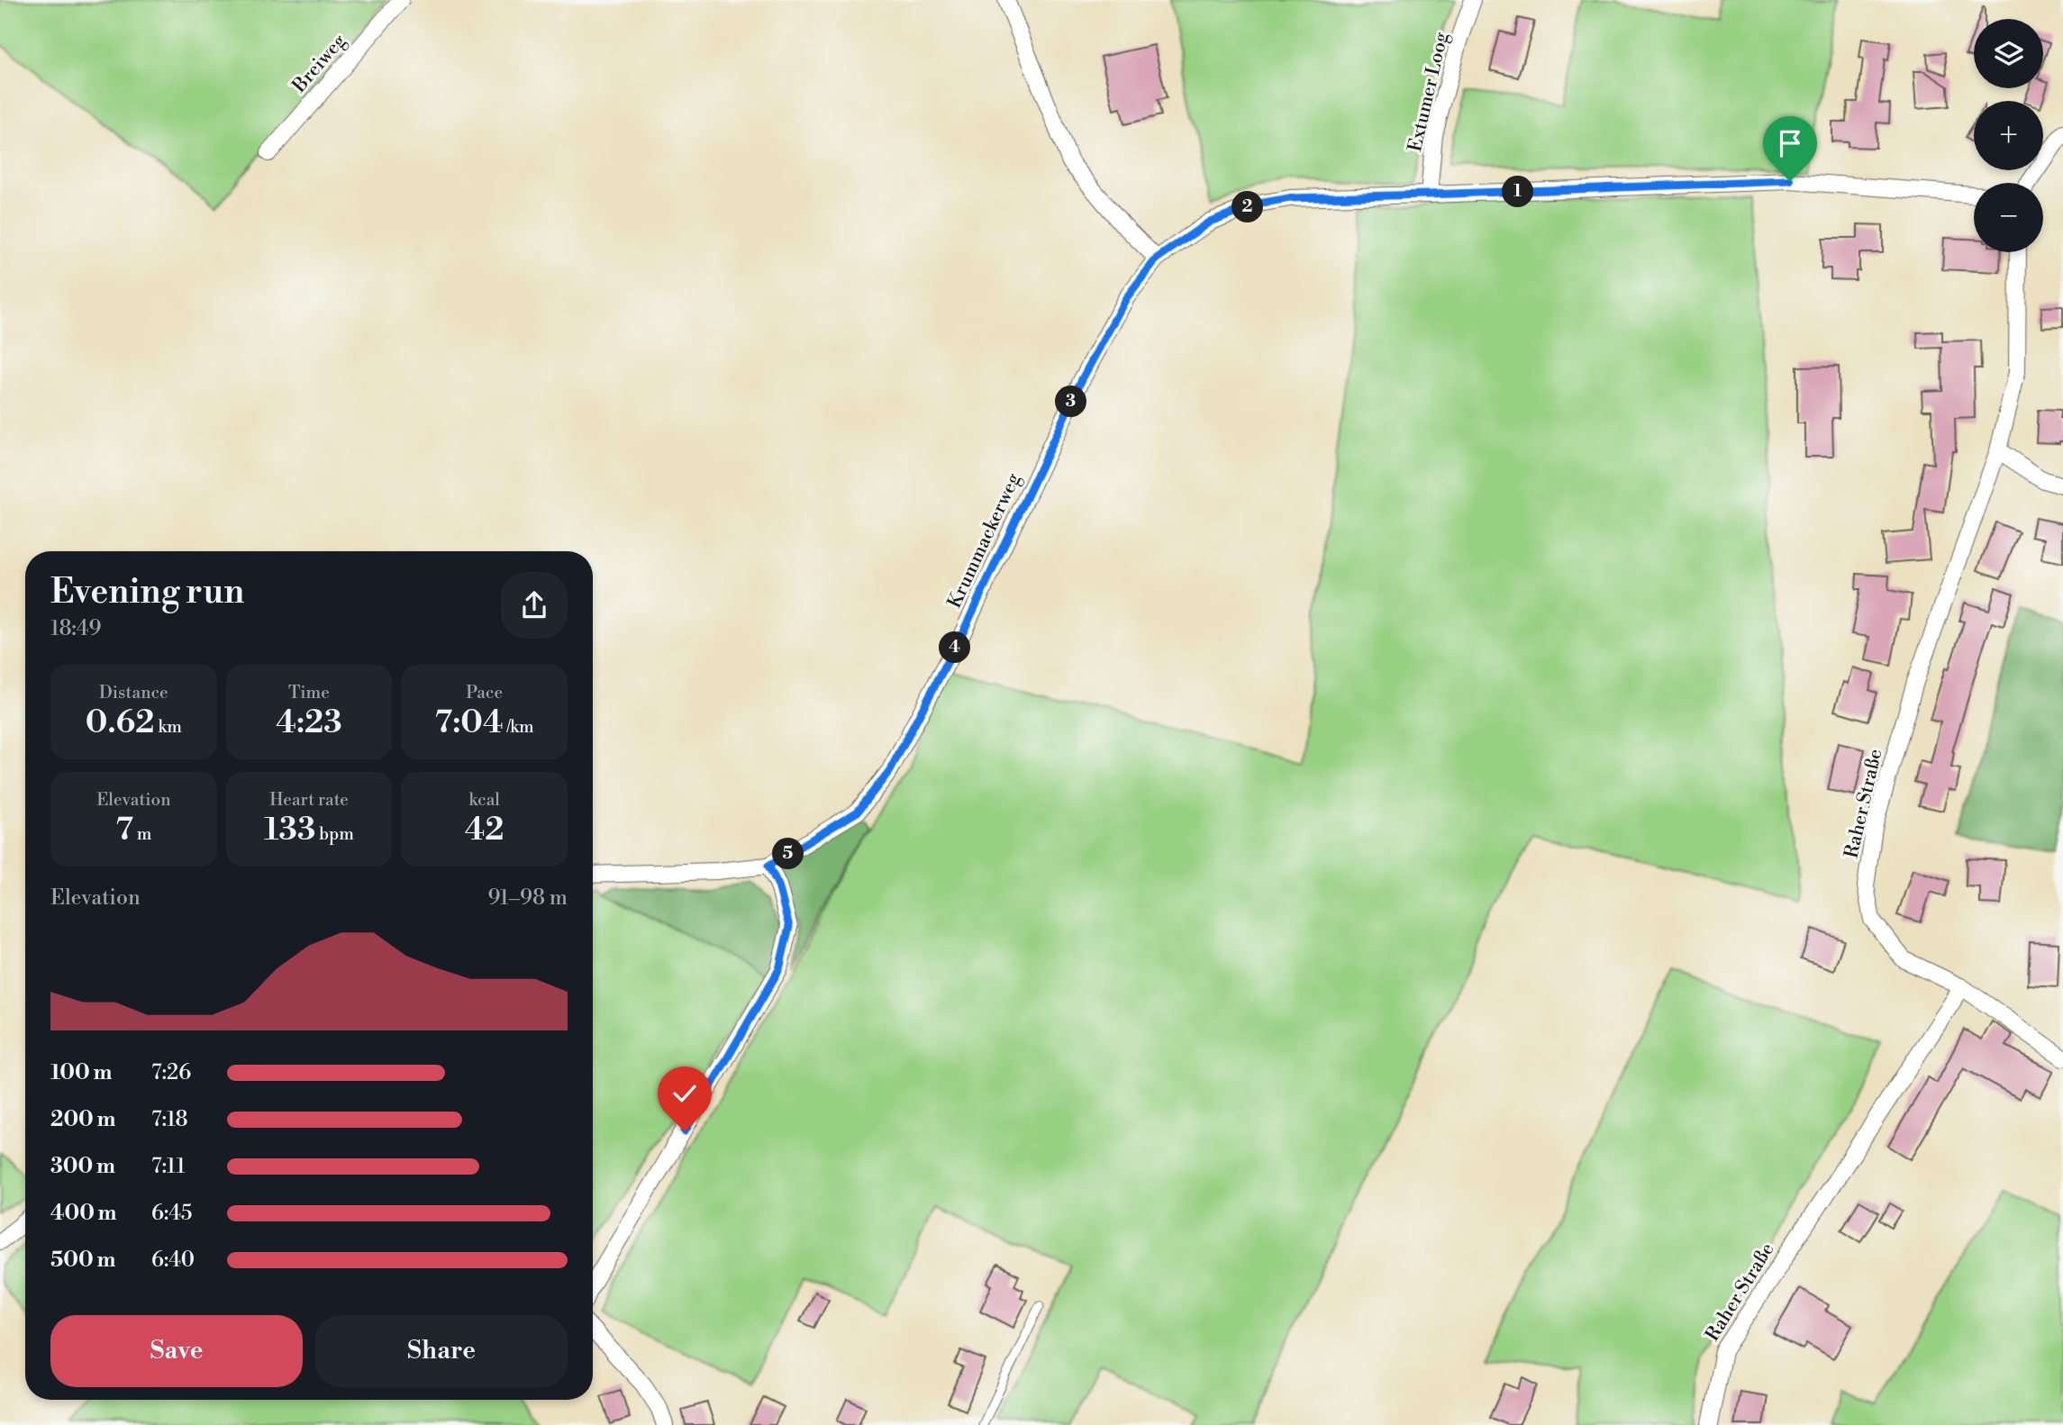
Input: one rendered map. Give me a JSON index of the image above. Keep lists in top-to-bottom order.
{
  "streets": {
    "street": [
      "Breiweg",
      "Extumer Loog",
      "Krummackerweg",
      "Raher Straße"
    ]
  },
  "crossings": [
    ["Extumer Loog", "Krummackerweg"]
  ],
  "page": {
    "map_buttons": ["+", "−"],
    "pins": [
      "1",
      "2",
      "3",
      "4",
      "5"
    ],
    "heading": ["Evening run", "18:49"],
    "stats": [
      ["Distance", "0.62 km"],
      ["Time", "4:23"],
      ["Pace", "7:04 /km"],
      ["Elevation", "7 m"],
      ["Heart rate", "133 bpm"],
      ["kcal", "42"]
    ],
    "chart": ["Elevation", "91–98 m"],
    "list": [
      {
        "name": "100 m",
        "note": "7:26"
      },
      {
        "name": "200 m",
        "note": "7:18"
      },
      {
        "name": "300 m",
        "note": "7:11"
      },
      {
        "name": "400 m",
        "note": "6:45"
      },
      {
        "name": "500 m",
        "note": "6:40"
      }
    ],
    "buttons": ["Save", "Share"]
  }
}
